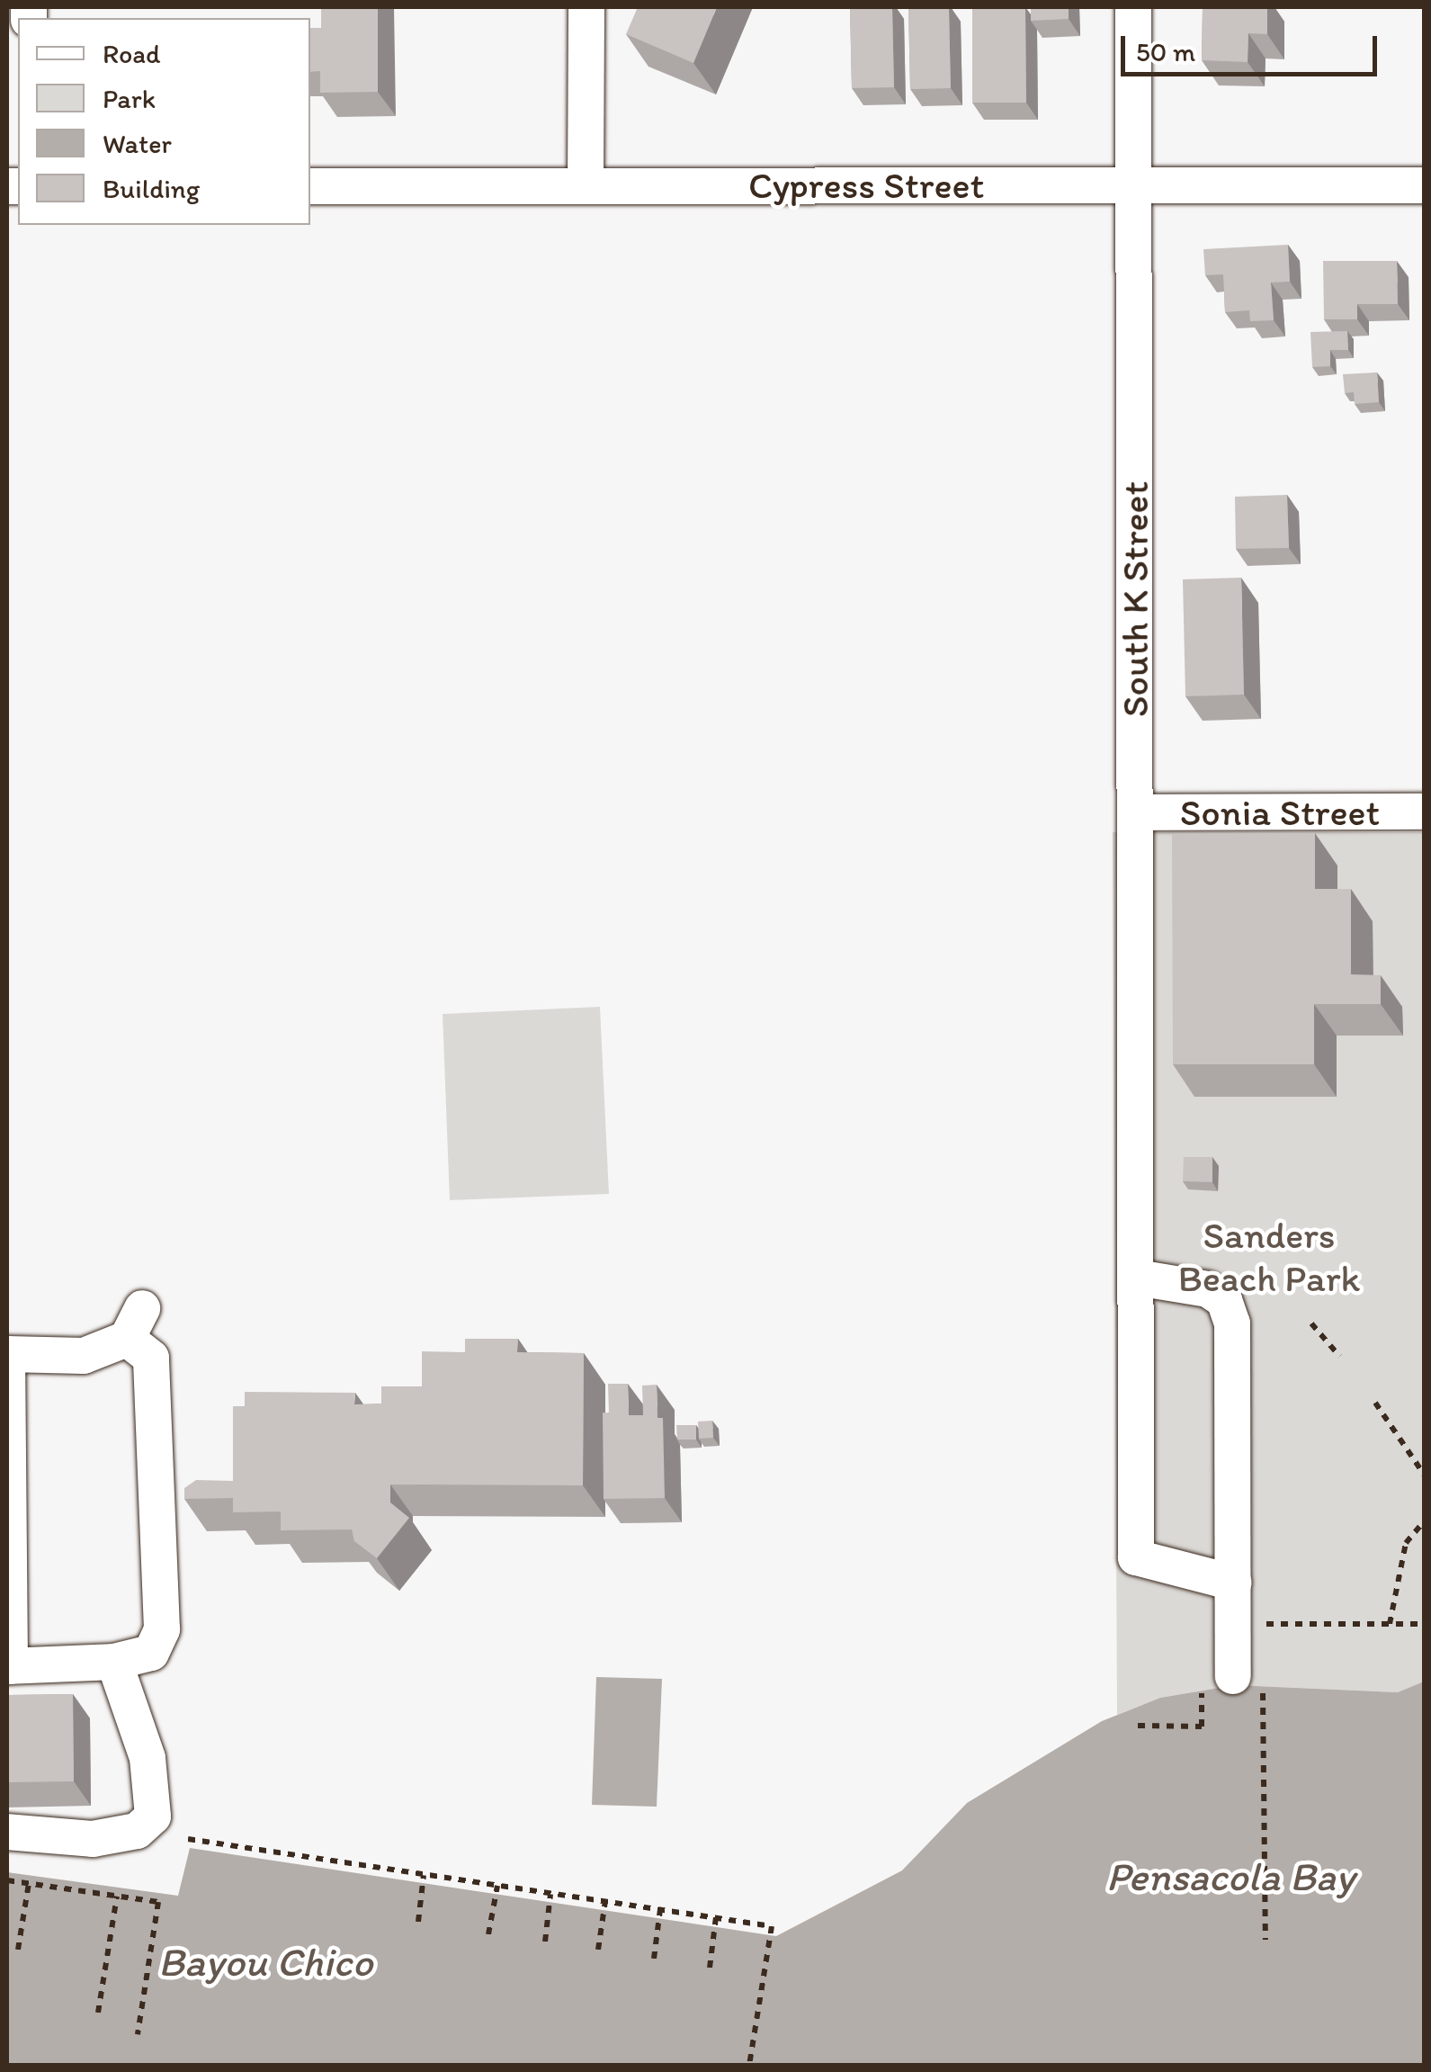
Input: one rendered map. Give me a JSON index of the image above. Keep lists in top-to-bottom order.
{
  "streets": {
    "street": ["Cypress Street", "South K Street", "Sonia Street"]
  },
  "crossings": [
    ["Cypress Street", "South K Street"],
    ["South K Street", "Sonia Street"]
  ],
  "water": ["Pensacola Bay", "Bayou Chico"],
  "parks": ["Sanders Beach Park"],
  "legend": [
    "Road",
    "Park",
    "Water",
    "Building"
  ],
  "scale_bar": "50 m"
}
